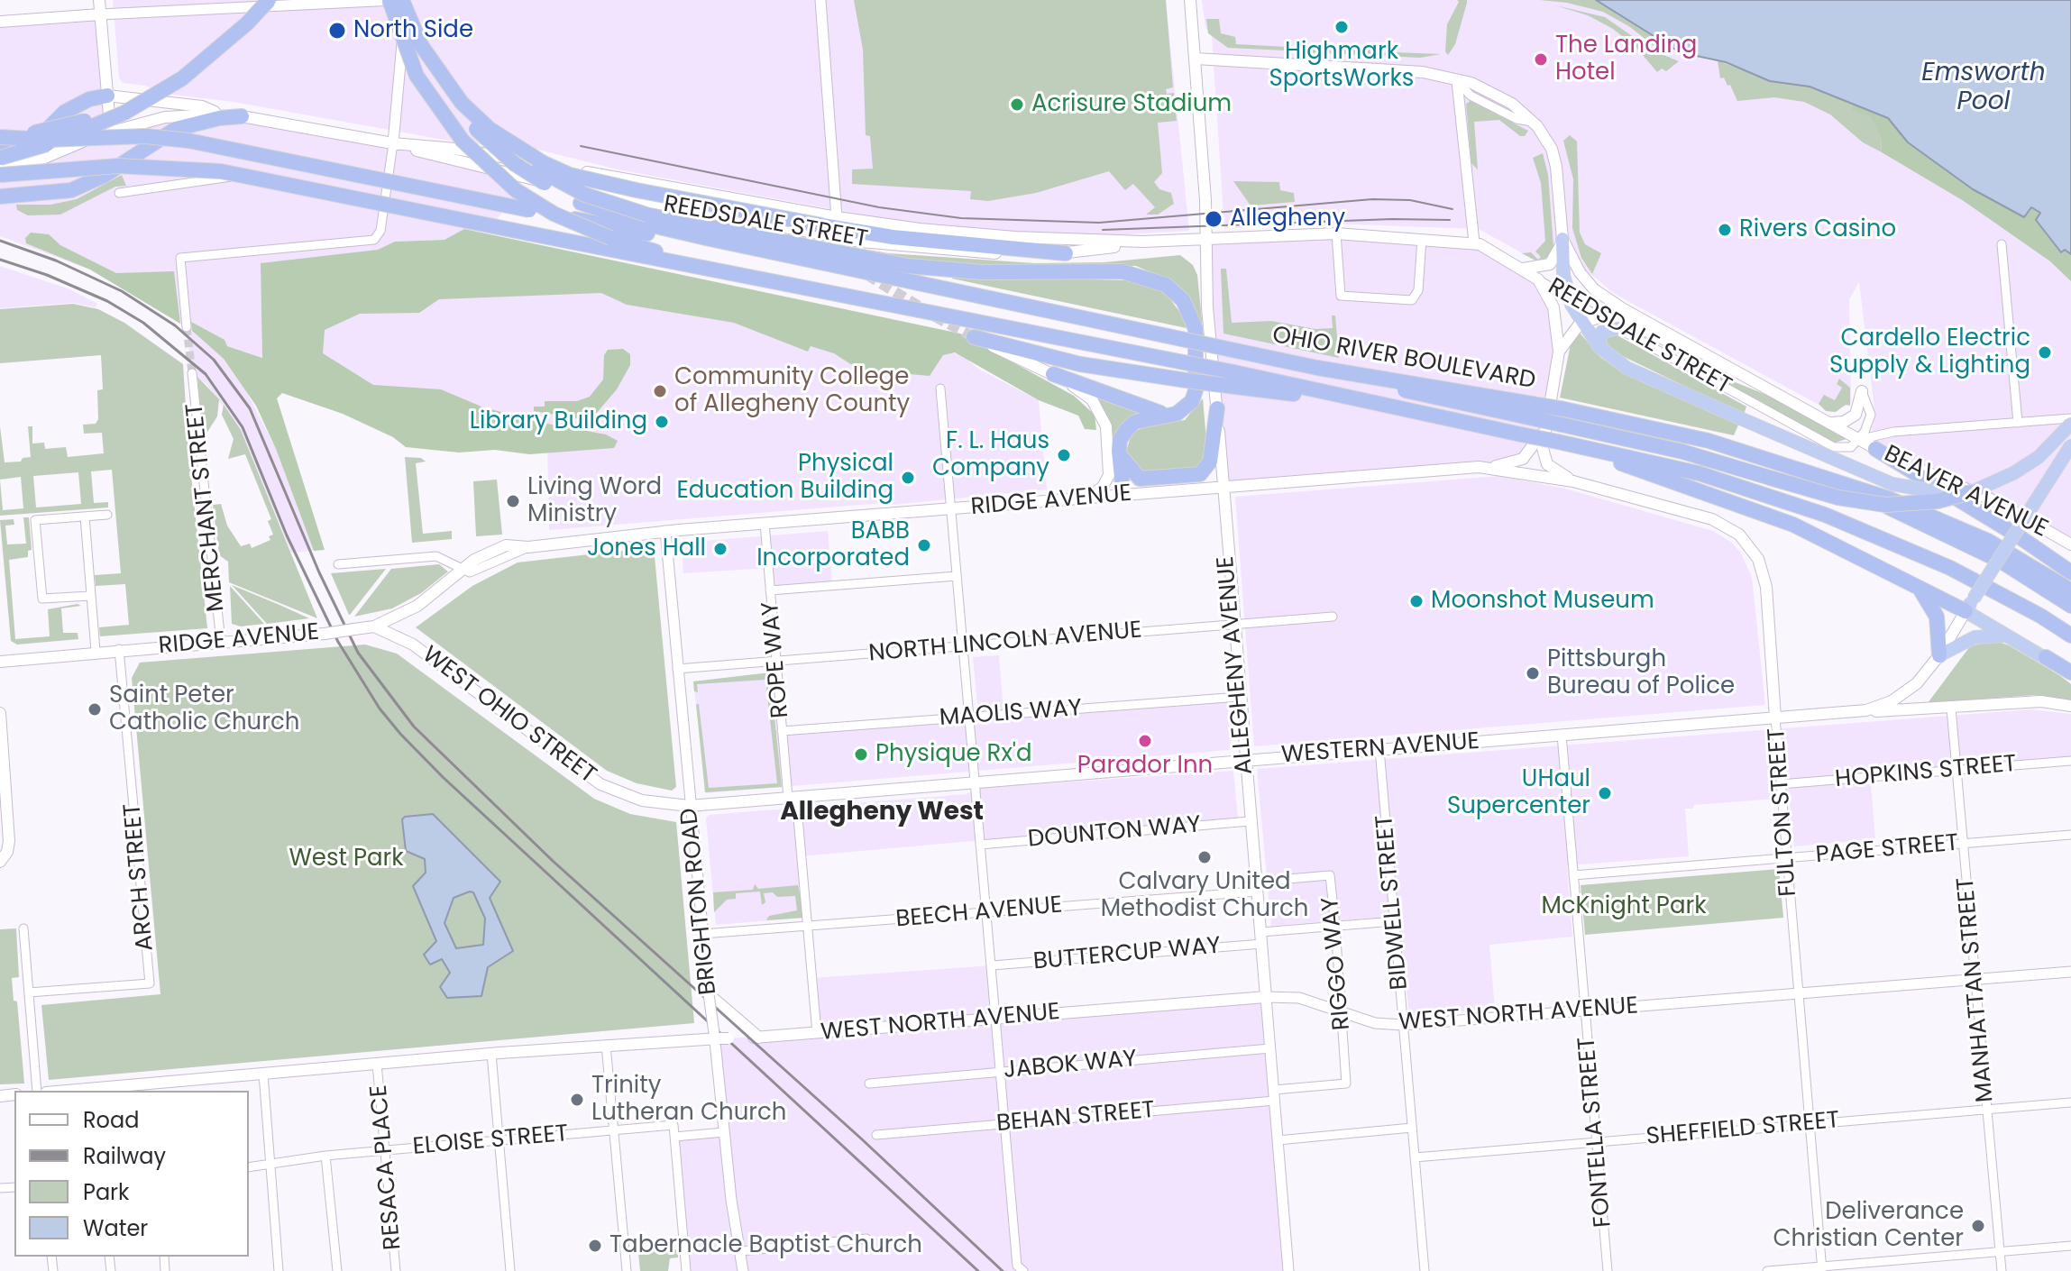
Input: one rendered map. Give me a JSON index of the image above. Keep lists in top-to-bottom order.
{
  "streets": {
    "highway": ["OHIO RIVER BOULEVARD"],
    "main road": [
      "REEDSDALE STREET",
      "BEAVER AVENUE",
      "RIDGE AVENUE",
      "ALLEGHENY AVENUE",
      "WEST OHIO STREET",
      "WESTERN AVENUE",
      "FULTON STREET",
      "WEST NORTH AVENUE"
    ],
    "street": [
      "MERCHANT STREET",
      "NORTH LINCOLN AVENUE",
      "ROPE WAY",
      "MAOLIS WAY",
      "HOPKINS STREET",
      "DOUNTON WAY",
      "PAGE STREET",
      "ARCH STREET",
      "BRIGHTON ROAD",
      "BIDWELL STREET",
      "BEECH AVENUE",
      "BUTTERCUP WAY",
      "RIGGO WAY",
      "MANHATTAN STREET",
      "JABOK WAY",
      "BEHAN STREET",
      "SHEFFIELD STREET",
      "FONTELLA STREET",
      "ELOISE STREET",
      "RESACA PLACE"
    ]
  },
  "crossings": [
    ["REEDSDALE STREET", "BEAVER AVENUE"],
    ["REEDSDALE STREET", "ALLEGHENY AVENUE"],
    ["RIDGE AVENUE", "MERCHANT STREET"],
    ["RIDGE AVENUE", "ROPE WAY"],
    ["RIDGE AVENUE", "ALLEGHENY AVENUE"],
    ["RIDGE AVENUE", "WEST OHIO STREET"],
    ["RIDGE AVENUE", "FULTON STREET"],
    ["RIDGE AVENUE", "ARCH STREET"],
    ["RIDGE AVENUE", "BRIGHTON ROAD"],
    ["NORTH LINCOLN AVENUE", "ROPE WAY"],
    ["NORTH LINCOLN AVENUE", "ALLEGHENY AVENUE"],
    ["NORTH LINCOLN AVENUE", "BRIGHTON ROAD"],
    ["ROPE WAY", "MAOLIS WAY"],
    ["ROPE WAY", "WESTERN AVENUE"],
    ["ROPE WAY", "BEECH AVENUE"],
    ["ROPE WAY", "WEST NORTH AVENUE"],
    ["ALLEGHENY AVENUE", "MAOLIS WAY"],
    ["ALLEGHENY AVENUE", "WESTERN AVENUE"],
    ["ALLEGHENY AVENUE", "DOUNTON WAY"],
    ["ALLEGHENY AVENUE", "BEECH AVENUE"],
    ["ALLEGHENY AVENUE", "BUTTERCUP WAY"],
    ["ALLEGHENY AVENUE", "RIGGO WAY"],
    ["ALLEGHENY AVENUE", "WEST NORTH AVENUE"],
    ["ALLEGHENY AVENUE", "JABOK WAY"],
    ["ALLEGHENY AVENUE", "BEHAN STREET"],
    ["WEST OHIO STREET", "WESTERN AVENUE"],
    ["WEST OHIO STREET", "BRIGHTON ROAD"],
    ["WESTERN AVENUE", "FULTON STREET"],
    ["WESTERN AVENUE", "BRIGHTON ROAD"],
    ["WESTERN AVENUE", "BIDWELL STREET"],
    ["WESTERN AVENUE", "MANHATTAN STREET"],
    ["WESTERN AVENUE", "FONTELLA STREET"],
    ["HOPKINS STREET", "FULTON STREET"],
    ["HOPKINS STREET", "MANHATTAN STREET"],
    ["FULTON STREET", "PAGE STREET"],
    ["FULTON STREET", "WEST NORTH AVENUE"],
    ["FULTON STREET", "SHEFFIELD STREET"],
    ["PAGE STREET", "MANHATTAN STREET"],
    ["PAGE STREET", "FONTELLA STREET"],
    ["BRIGHTON ROAD", "BEECH AVENUE"],
    ["BRIGHTON ROAD", "WEST NORTH AVENUE"],
    ["BRIGHTON ROAD", "ELOISE STREET"],
    ["BIDWELL STREET", "BUTTERCUP WAY"],
    ["BIDWELL STREET", "WEST NORTH AVENUE"],
    ["BIDWELL STREET", "SHEFFIELD STREET"],
    ["BEECH AVENUE", "RIGGO WAY"],
    ["BUTTERCUP WAY", "RIGGO WAY"],
    ["RIGGO WAY", "WEST NORTH AVENUE"],
    ["RIGGO WAY", "BEHAN STREET"],
    ["MANHATTAN STREET", "WEST NORTH AVENUE"],
    ["MANHATTAN STREET", "SHEFFIELD STREET"],
    ["WEST NORTH AVENUE", "FONTELLA STREET"],
    ["SHEFFIELD STREET", "FONTELLA STREET"],
    ["ELOISE STREET", "RESACA PLACE"]
  ],
  "districts": ["Allegheny West"],
  "water": ["Emsworth Pool"],
  "parks": ["West Park", "McKnight Park"],
  "places": [
    "Highmark SportsWorks",
    "North Side",
    "The Landing Hotel",
    "Acrisure Stadium",
    "Allegheny",
    "Rivers Casino",
    "Cardello Electric Supply & Lighting",
    "Community College of Allegheny County",
    "Library Building",
    "F. L. Haus Company",
    "Physical Education Building",
    "Living Word Ministry",
    "BABB Incorporated",
    "Jones Hall",
    "Moonshot Museum",
    "Pittsburgh Bureau of Police",
    "Saint Peter Catholic Church",
    "Parador Inn",
    "Physique Rx'd",
    "UHaul Supercenter",
    "Calvary United Methodist Church",
    "Trinity Lutheran Church",
    "Deliverance Christian Center",
    "Tabernacle Baptist Church"
  ],
  "legend": [
    "Road",
    "Railway",
    "Park",
    "Water"
  ]
}
